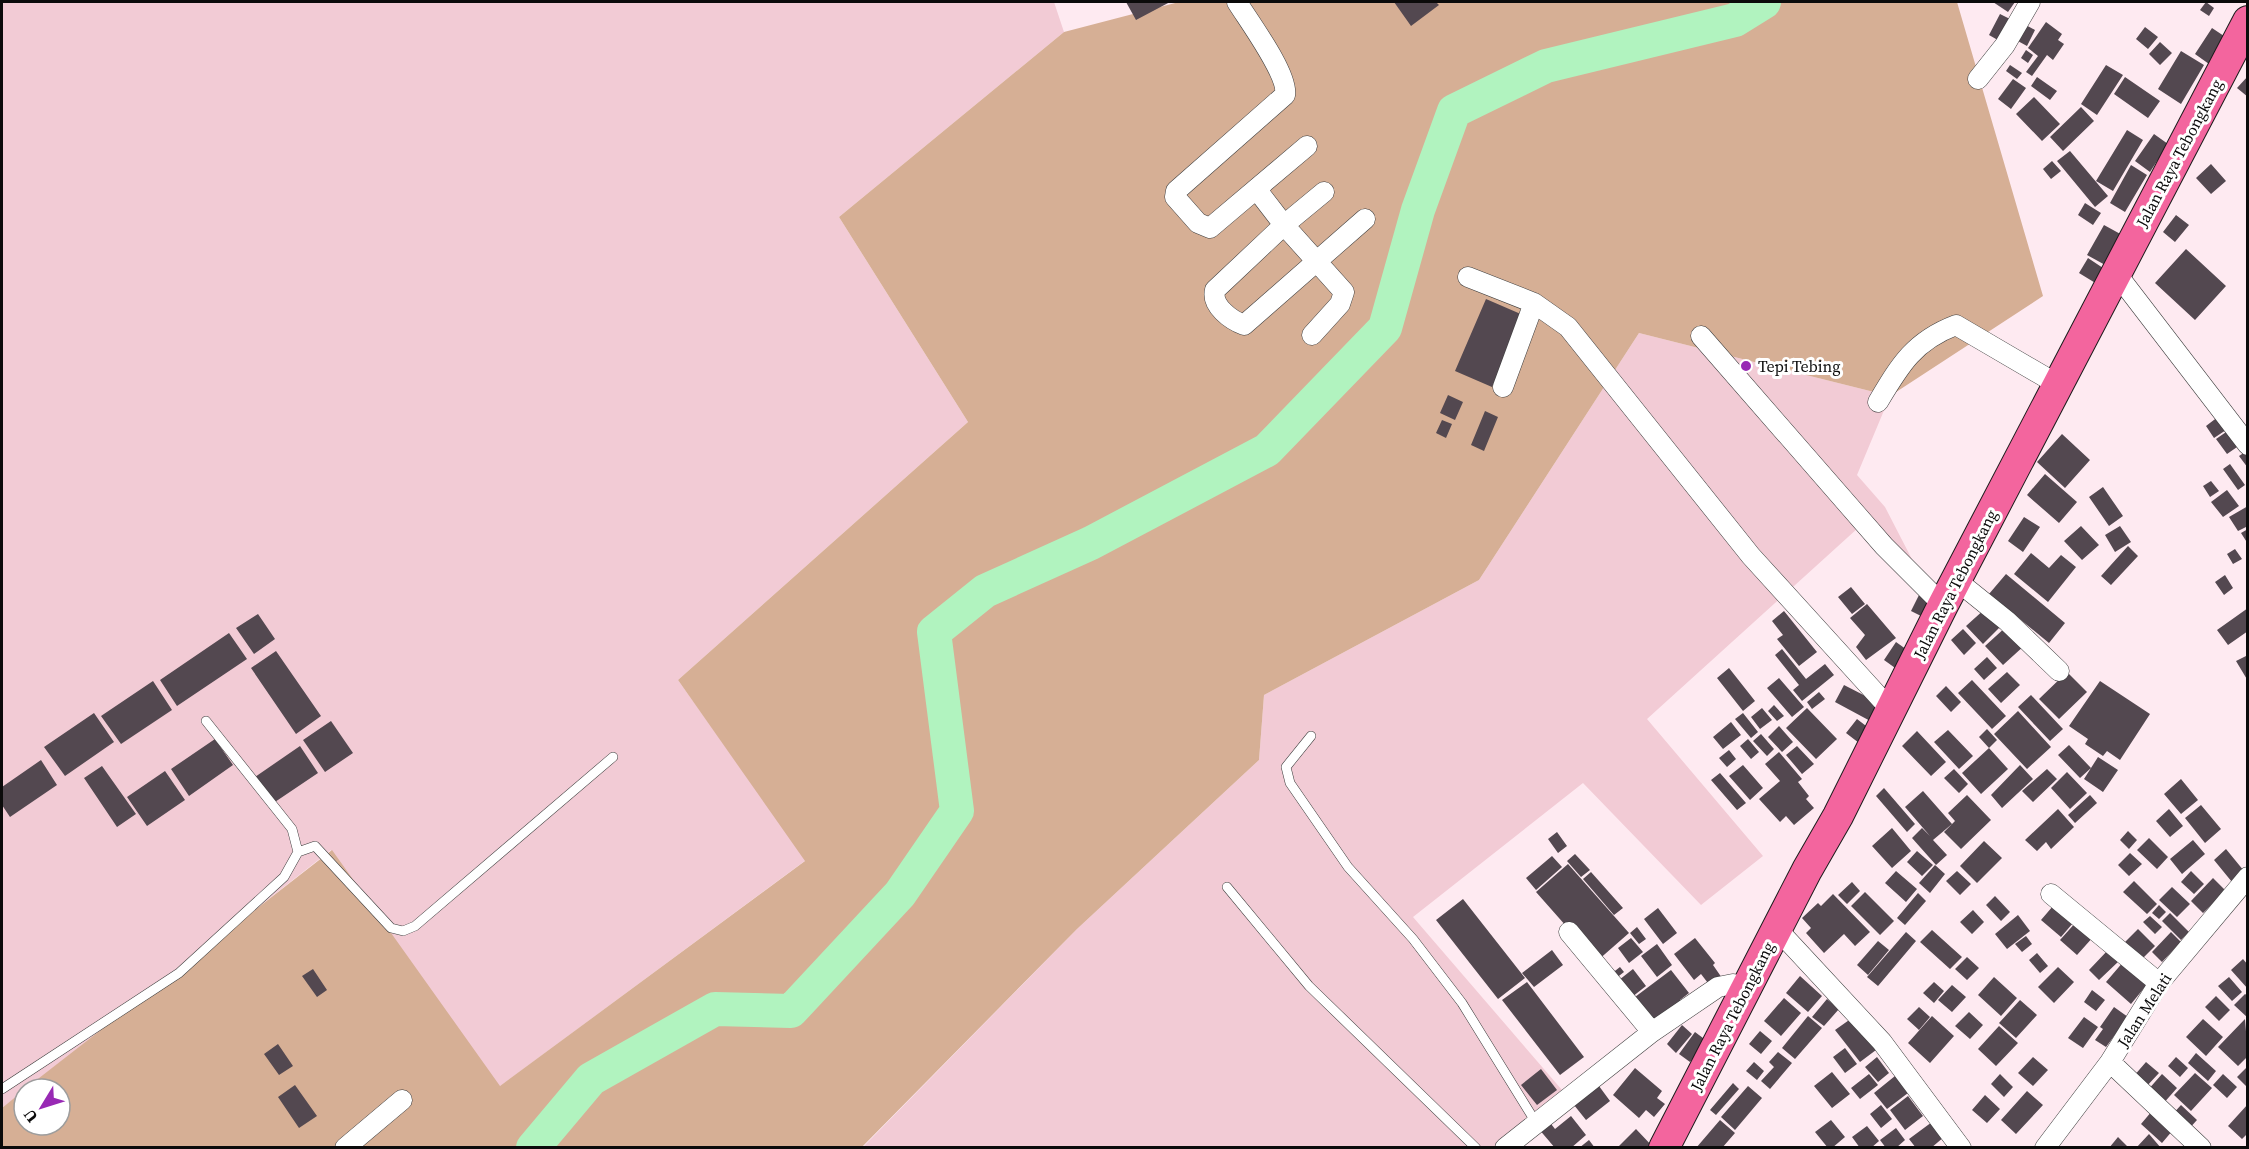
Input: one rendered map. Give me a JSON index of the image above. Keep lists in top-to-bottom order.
{
  "streets": {
    "main road": ["Jalan Raya Tebongkang"],
    "street": ["Jalan Melati"]
  },
  "places": ["Tepi Tebing"],
  "north": "bottom left"
}
